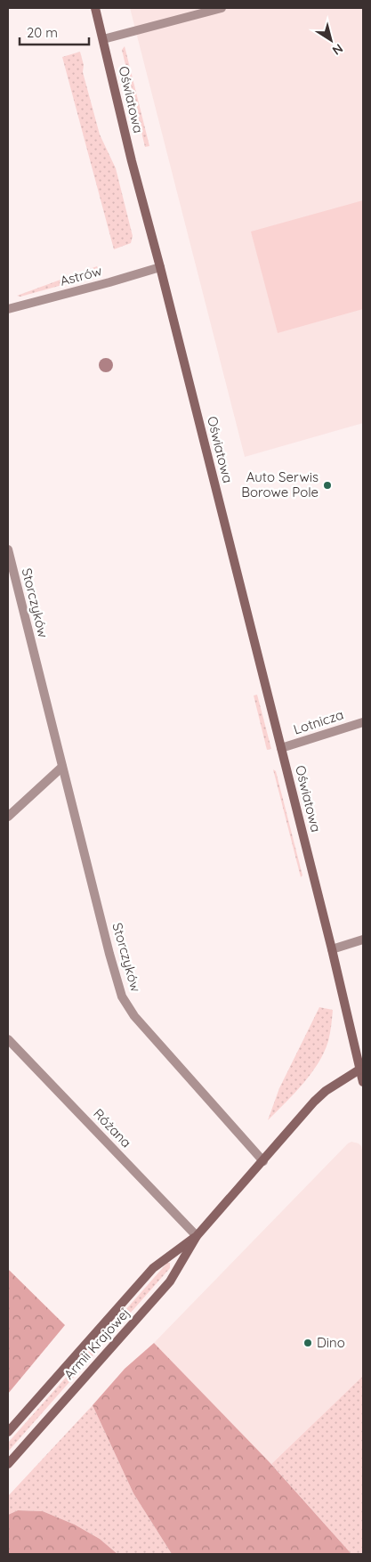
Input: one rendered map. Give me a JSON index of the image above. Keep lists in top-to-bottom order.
{
  "streets": {
    "street": [
      "Oświatowa",
      "Astrów",
      "Storczyków",
      "Lotnicza",
      "Różana",
      "Armii Krajowej"
    ]
  },
  "crossings": [
    ["Oświatowa", "Astrów"],
    ["Oświatowa", "Lotnicza"],
    ["Oświatowa", "Armii Krajowej"],
    ["Storczyków", "Armii Krajowej"],
    ["Różana", "Armii Krajowej"]
  ],
  "places": ["Auto Serwis Borowe Pole", "Dino"],
  "scale_bar": "20 m",
  "north": "bottom right"
}
